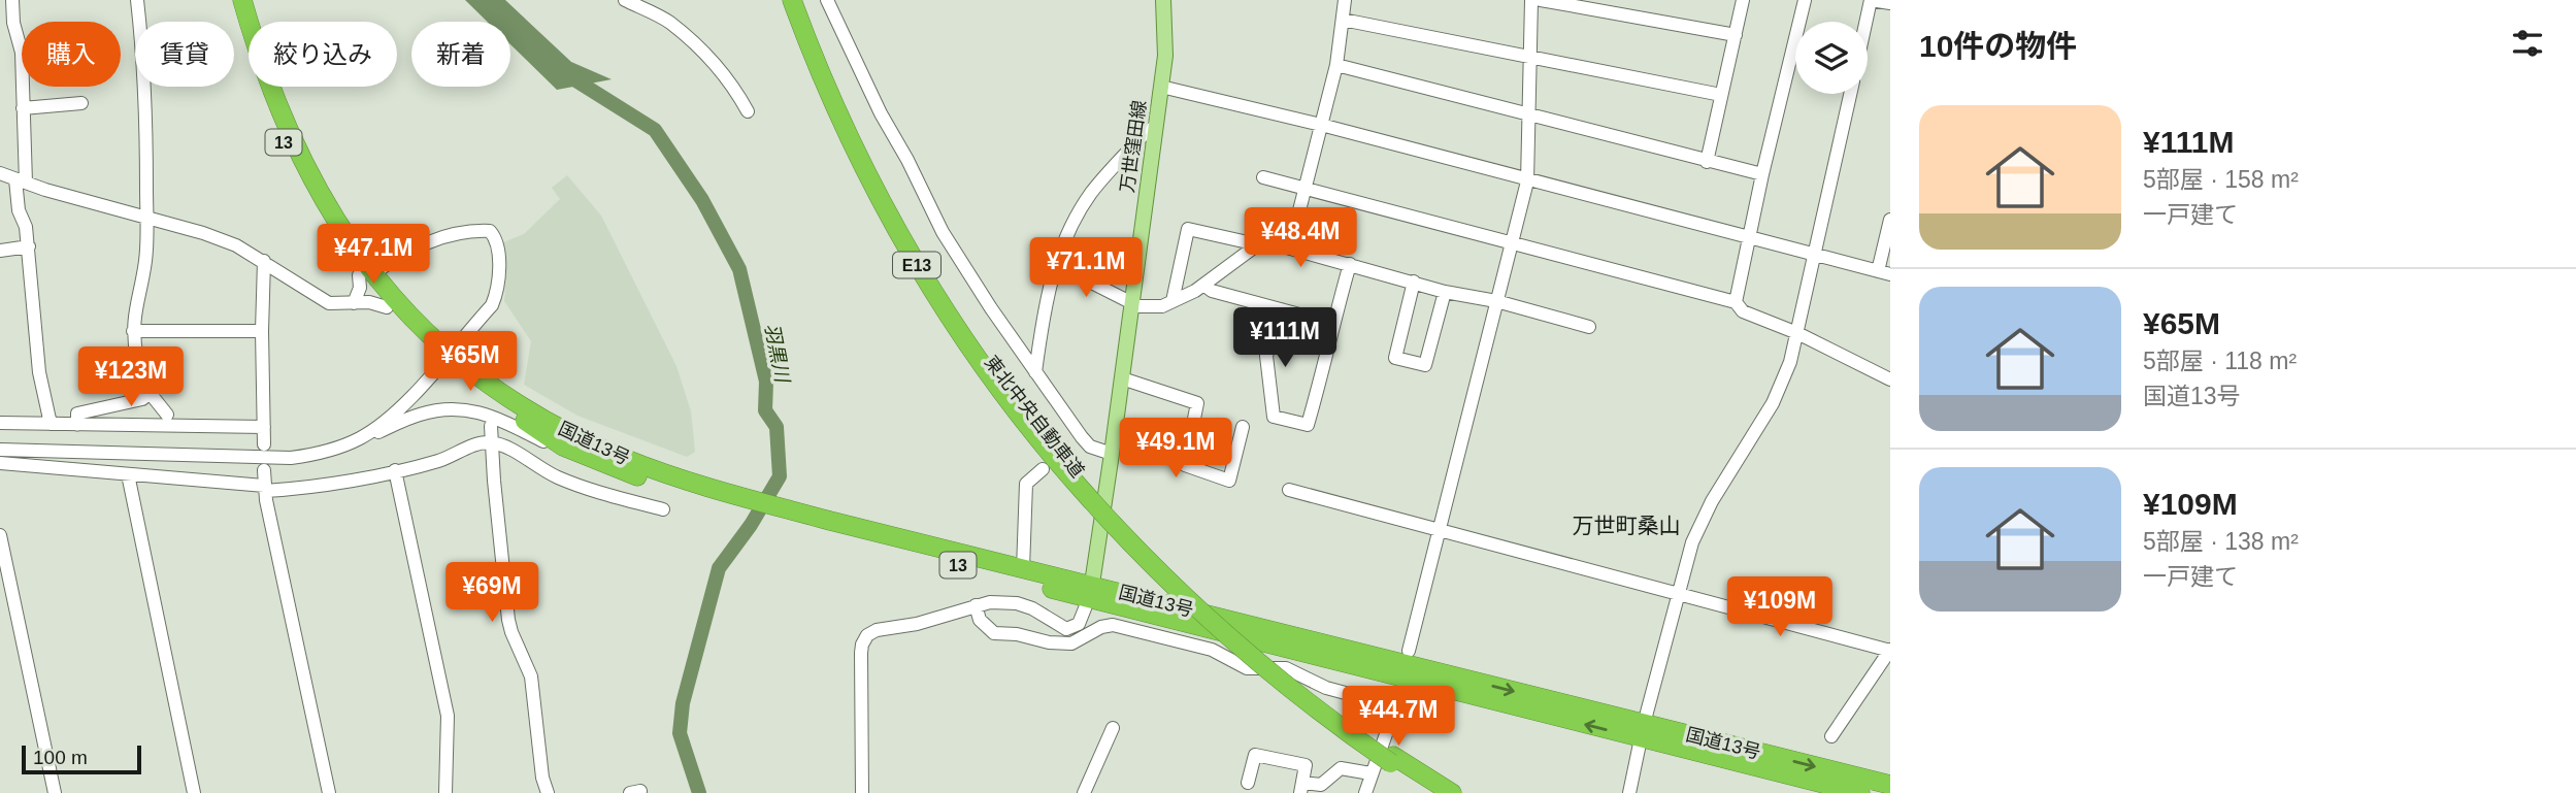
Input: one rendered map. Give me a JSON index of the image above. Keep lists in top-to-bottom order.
{
  "streets": {
    "highway": [
      "13",
      "E13",
      "東北中央自動車道",
      "国道13号"
    ],
    "main road": ["万世窪田線"]
  },
  "crossings": [
    ["13", "国道13号"],
    ["万世窪田線", "国道13号"]
  ],
  "districts": ["万世町桑山"],
  "water": ["羽黒川"],
  "scale_bar": "100 m",
  "page": {
    "heading": "10件の物件",
    "chip": [
      "購入",
      "賃貸",
      "絞り込み",
      "新着"
    ],
    "list": [
      {
        "name": "¥111M",
        "note": "5部屋 · 158 m² · 一戸建て"
      },
      {
        "name": "¥65M",
        "note": "5部屋 · 118 m² · 国道13号"
      },
      {
        "name": "¥109M",
        "note": "5部屋 · 138 m² · 一戸建て"
      }
    ],
    "price": [
      "¥48.4M",
      "¥47.1M",
      "¥71.1M",
      "¥111M",
      "¥65M",
      "¥123M",
      "¥49.1M",
      "¥69M",
      "¥109M",
      "¥44.7M"
    ],
    "scale": "100 m"
  }
}
